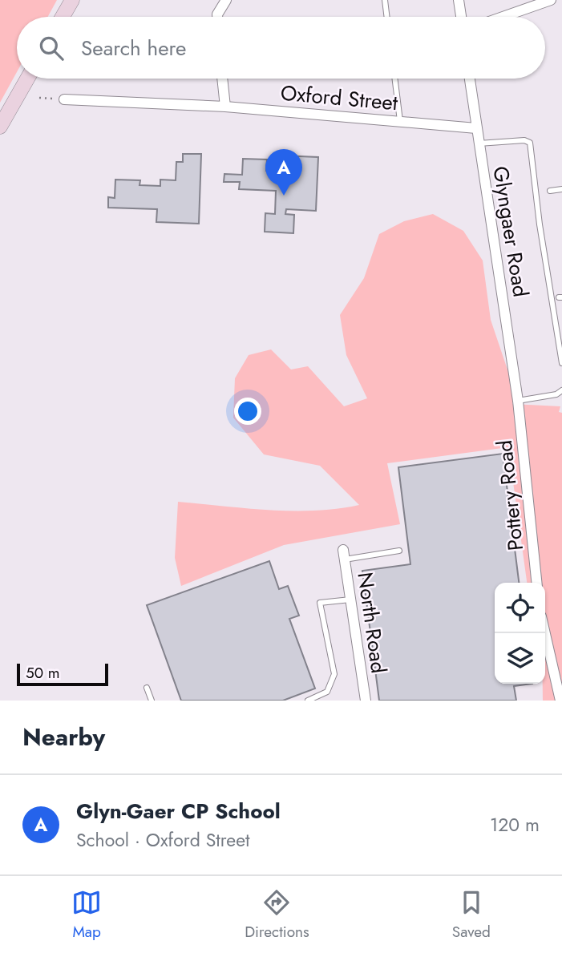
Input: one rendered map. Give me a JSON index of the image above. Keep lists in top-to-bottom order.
{
  "streets": {
    "street": [
      "Oxford Street",
      "Glyngaer Road",
      "Pottery Road",
      "North Road"
    ]
  },
  "crossings": [
    ["Oxford Street", "Glyngaer Road"],
    ["Glyngaer Road", "Pottery Road"]
  ],
  "scale_bar": "50 m",
  "page": {
    "search": "Search here",
    "pins": "A",
    "scale": "50 m",
    "heading": "Nearby",
    "list": [
      {
        "mark": "A",
        "name": "Glyn-Gaer CP School",
        "note": "School · Oxford Street",
        "value": "120 m"
      }
    ],
    "nav": ["Map", "Directions", "Saved"]
  }
}
